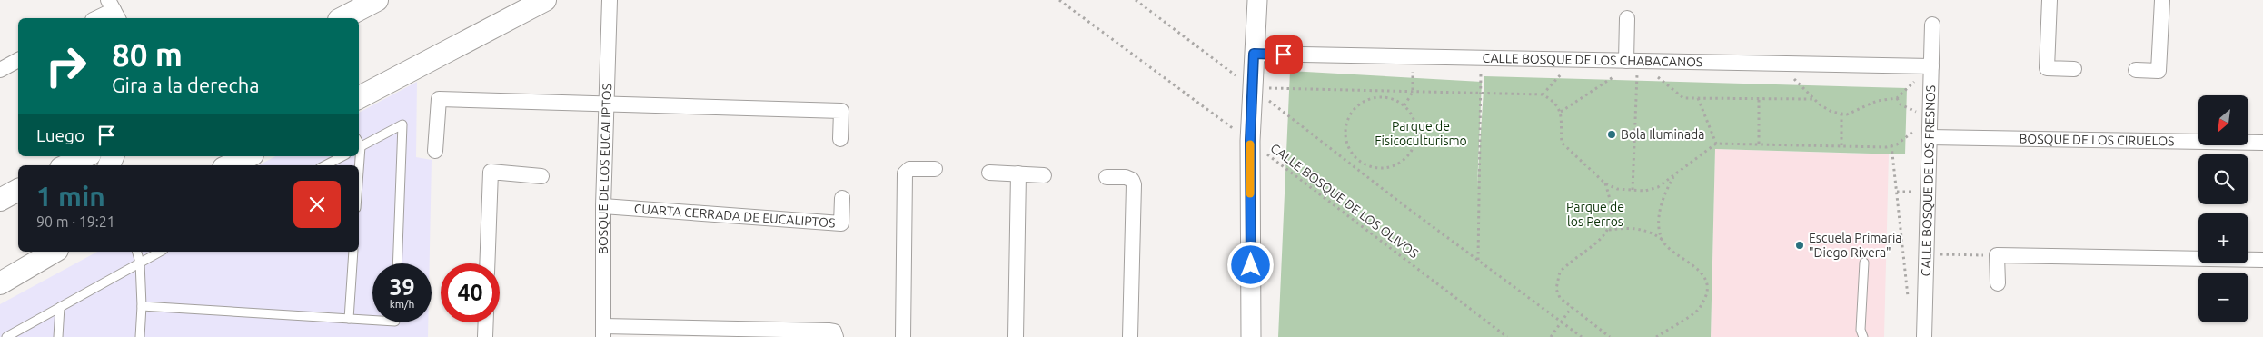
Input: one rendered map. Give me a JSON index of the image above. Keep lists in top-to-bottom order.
{
  "streets": {
    "street": [
      "CALLE BOSQUE DE LOS CHABACANOS",
      "BOSQUE DE LOS CIRUELOS",
      "BOSQUE DE LOS EUCALIPTOS",
      "CALLE BOSQUE DE LOS FRESNOS",
      "CUARTA CERRADA DE EUCALIPTOS"
    ],
    "path": ["CALLE BOSQUE DE LOS OLIVOS"]
  },
  "crossings": [
    ["CALLE BOSQUE DE LOS CHABACANOS", "CALLE BOSQUE DE LOS FRESNOS"],
    ["BOSQUE DE LOS CIRUELOS", "CALLE BOSQUE DE LOS FRESNOS"],
    ["BOSQUE DE LOS EUCALIPTOS", "CUARTA CERRADA DE EUCALIPTOS"]
  ],
  "parks": ["Parque de Fisicoculturismo", "Parque de los Perros"],
  "places": ["Bola Iluminada", "Escuela Primaria \"Diego Rivera\""],
  "north": "bottom left",
  "page": {
    "turn": ["80 m", "Gira a la derecha"],
    "map_buttons": ["+", "−"],
    "then": "Luego",
    "heading": ["1 min", "90 m · 19:21"],
    "speed": "39 km/h",
    "limit": "40"
  }
}
